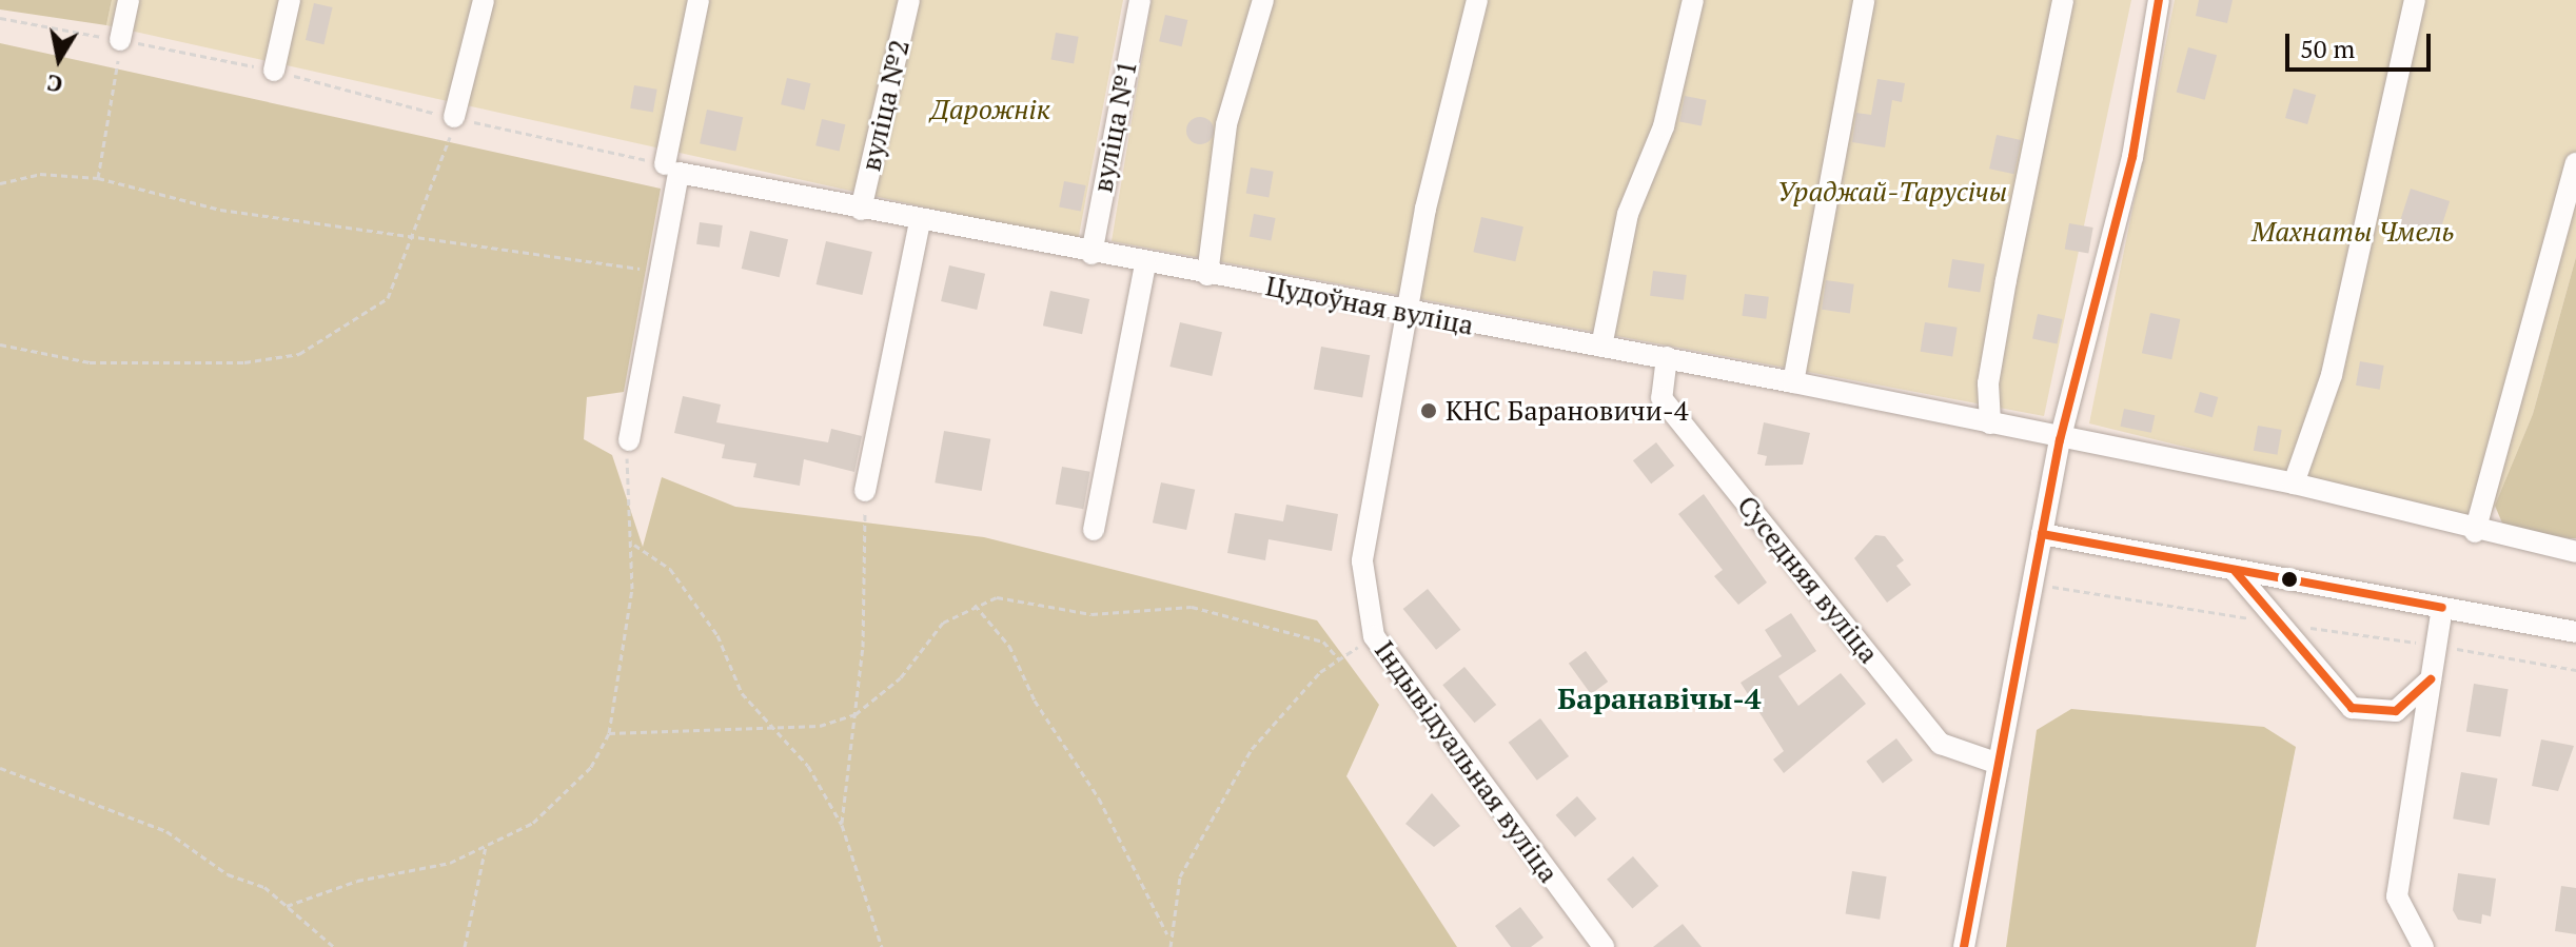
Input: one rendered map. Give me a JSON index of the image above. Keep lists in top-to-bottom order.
{
  "streets": {
    "street": [
      "вуліца №2",
      "вуліца №1",
      "Цудоўная вуліца",
      "Суседняя вуліца",
      "Індывідуальная вуліца"
    ]
  },
  "crossings": [
    ["вуліца №2", "Цудоўная вуліца"],
    ["вуліца №1", "Цудоўная вуліца"],
    ["Цудоўная вуліца", "Суседняя вуліца"],
    ["Цудоўная вуліца", "Індывідуальная вуліца"]
  ],
  "districts": ["Баранавічы-4"],
  "parks": ["Дарожнік", "Ураджай-Тарусічы", "Махнаты Чмель"],
  "places": ["КНС Барановичи-4"],
  "scale_bar": "50 m",
  "north": "bottom"
}
